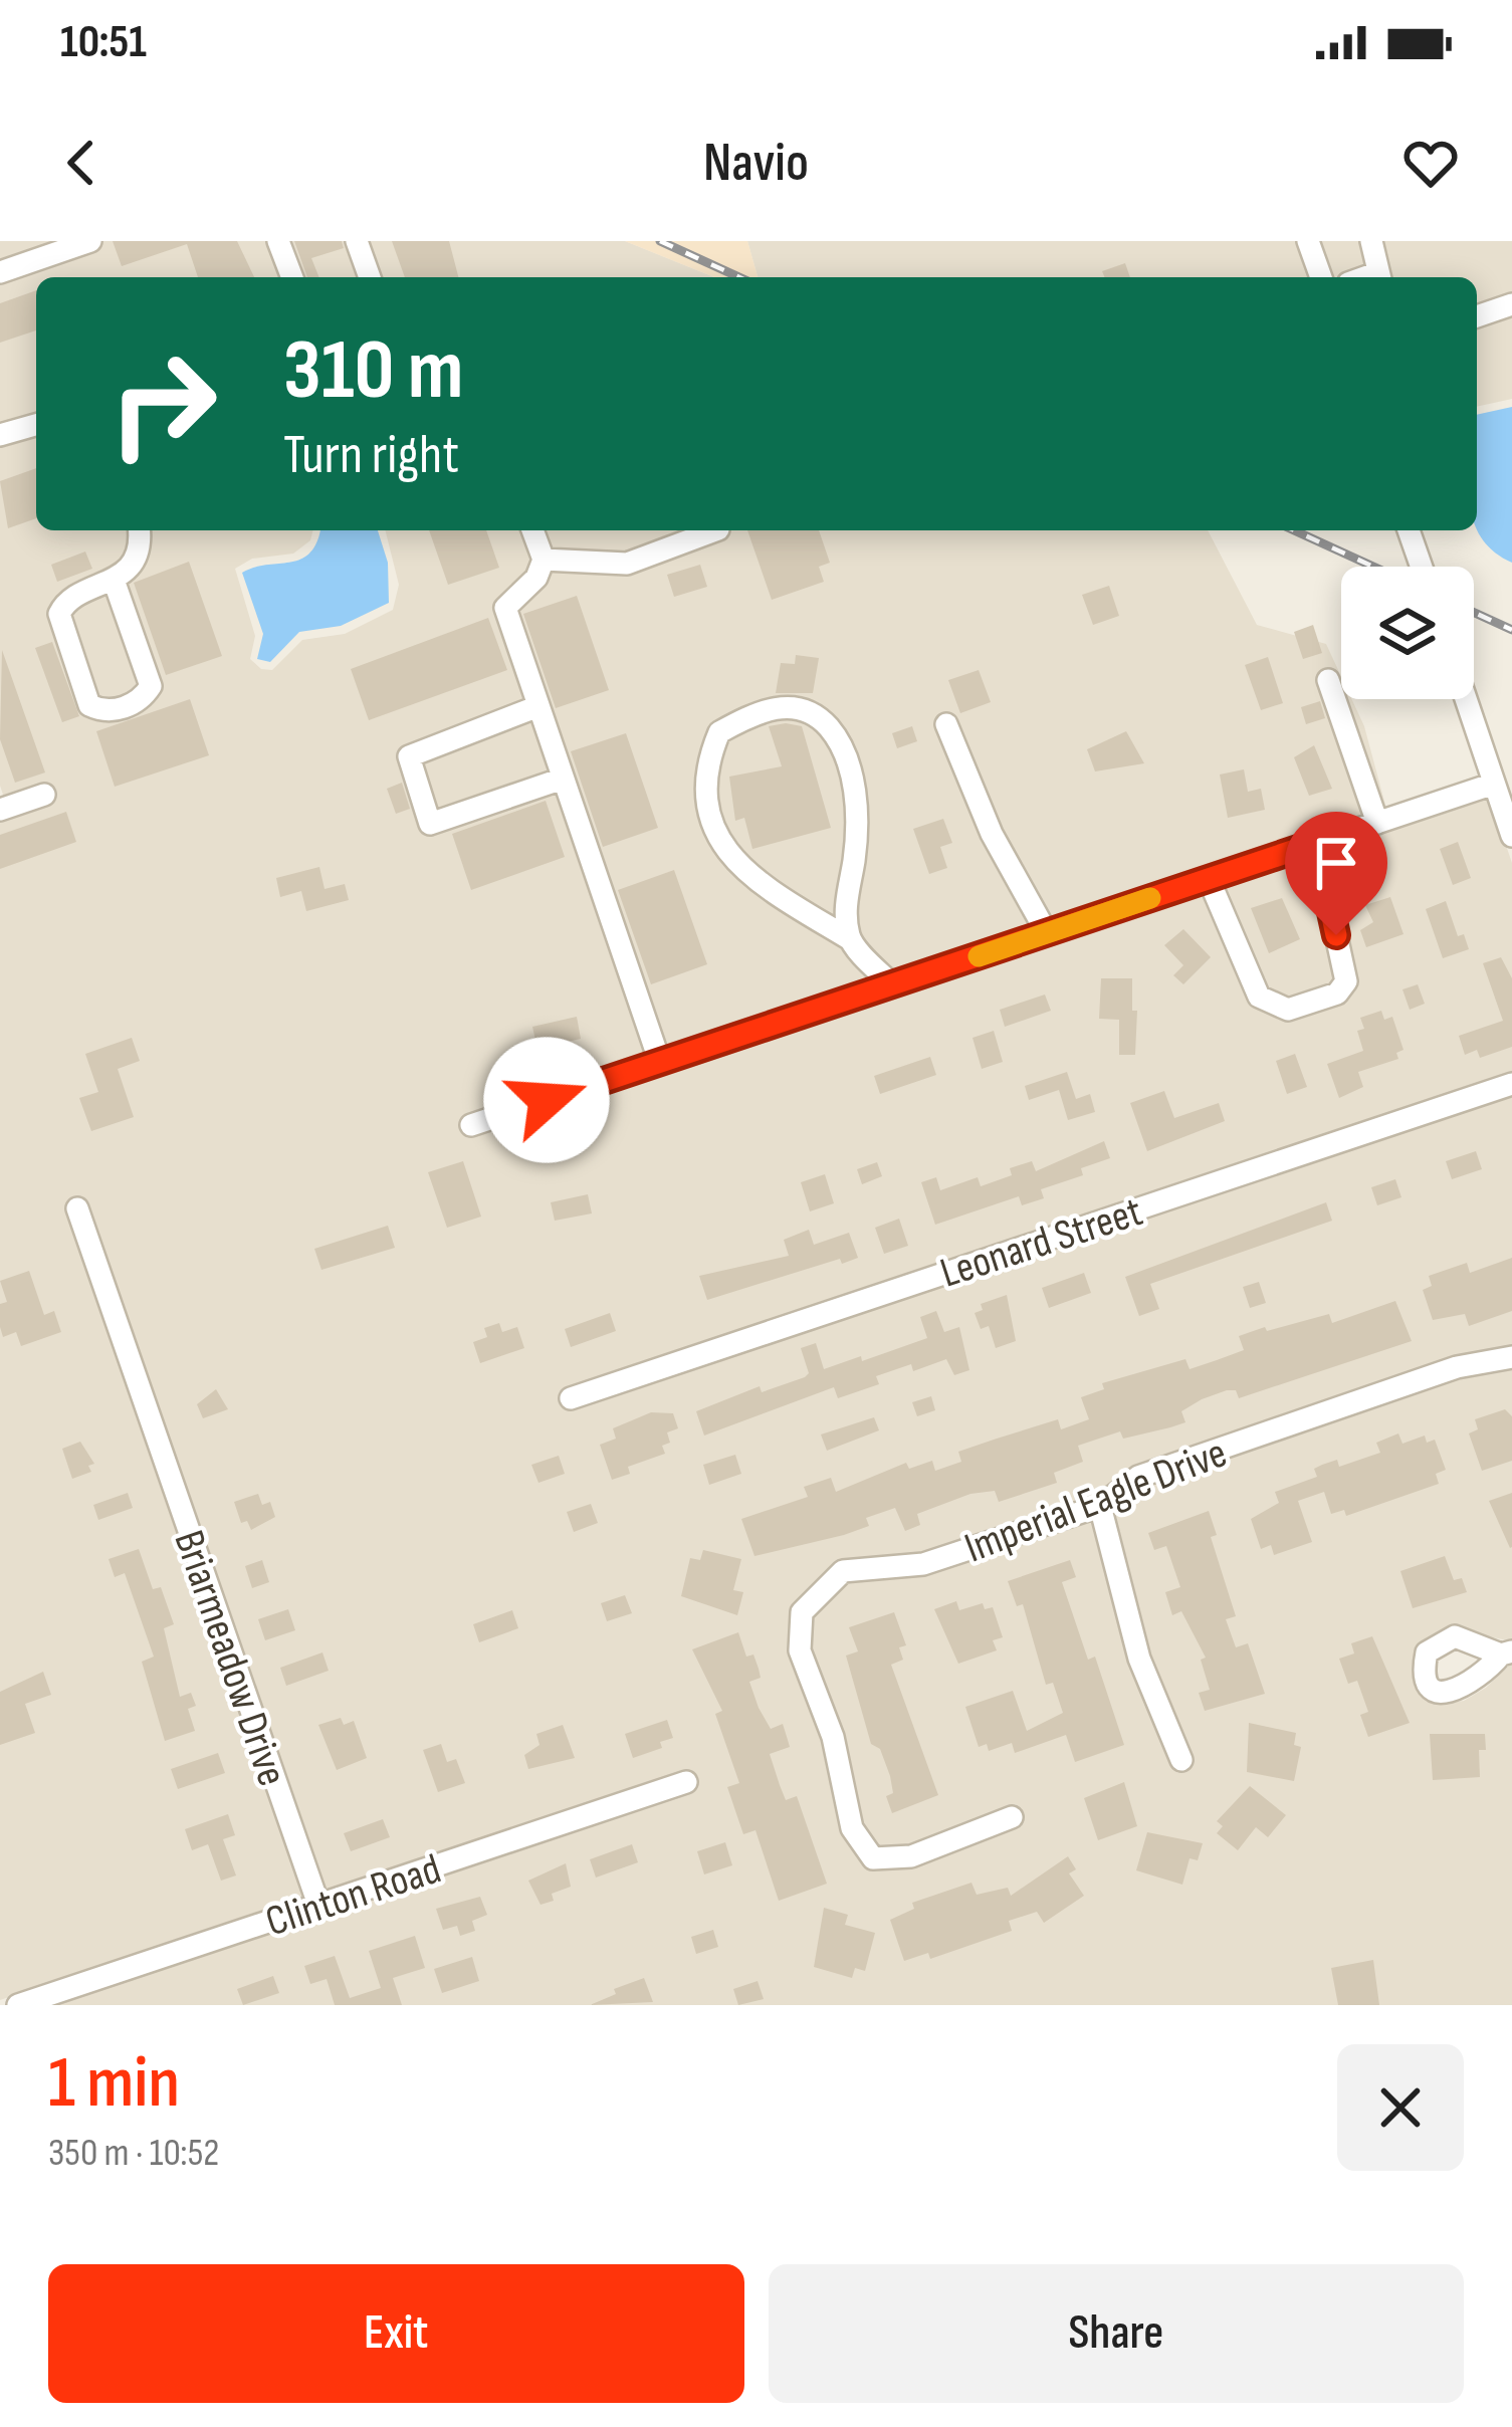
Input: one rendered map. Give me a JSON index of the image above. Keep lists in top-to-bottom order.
{
  "streets": {
    "street": [
      "Leonard Street",
      "Imperial Eagle Drive",
      "Briarmeadow Drive",
      "Clinton Road"
    ]
  },
  "crossings": [
    ["Briarmeadow Drive", "Clinton Road"]
  ],
  "page": {
    "status": "10:51",
    "header": "Navio",
    "turn": ["310 m", "Turn right"],
    "heading": ["1 min", "350 m · 10:52"],
    "buttons": ["Exit", "Share"]
  }
}
